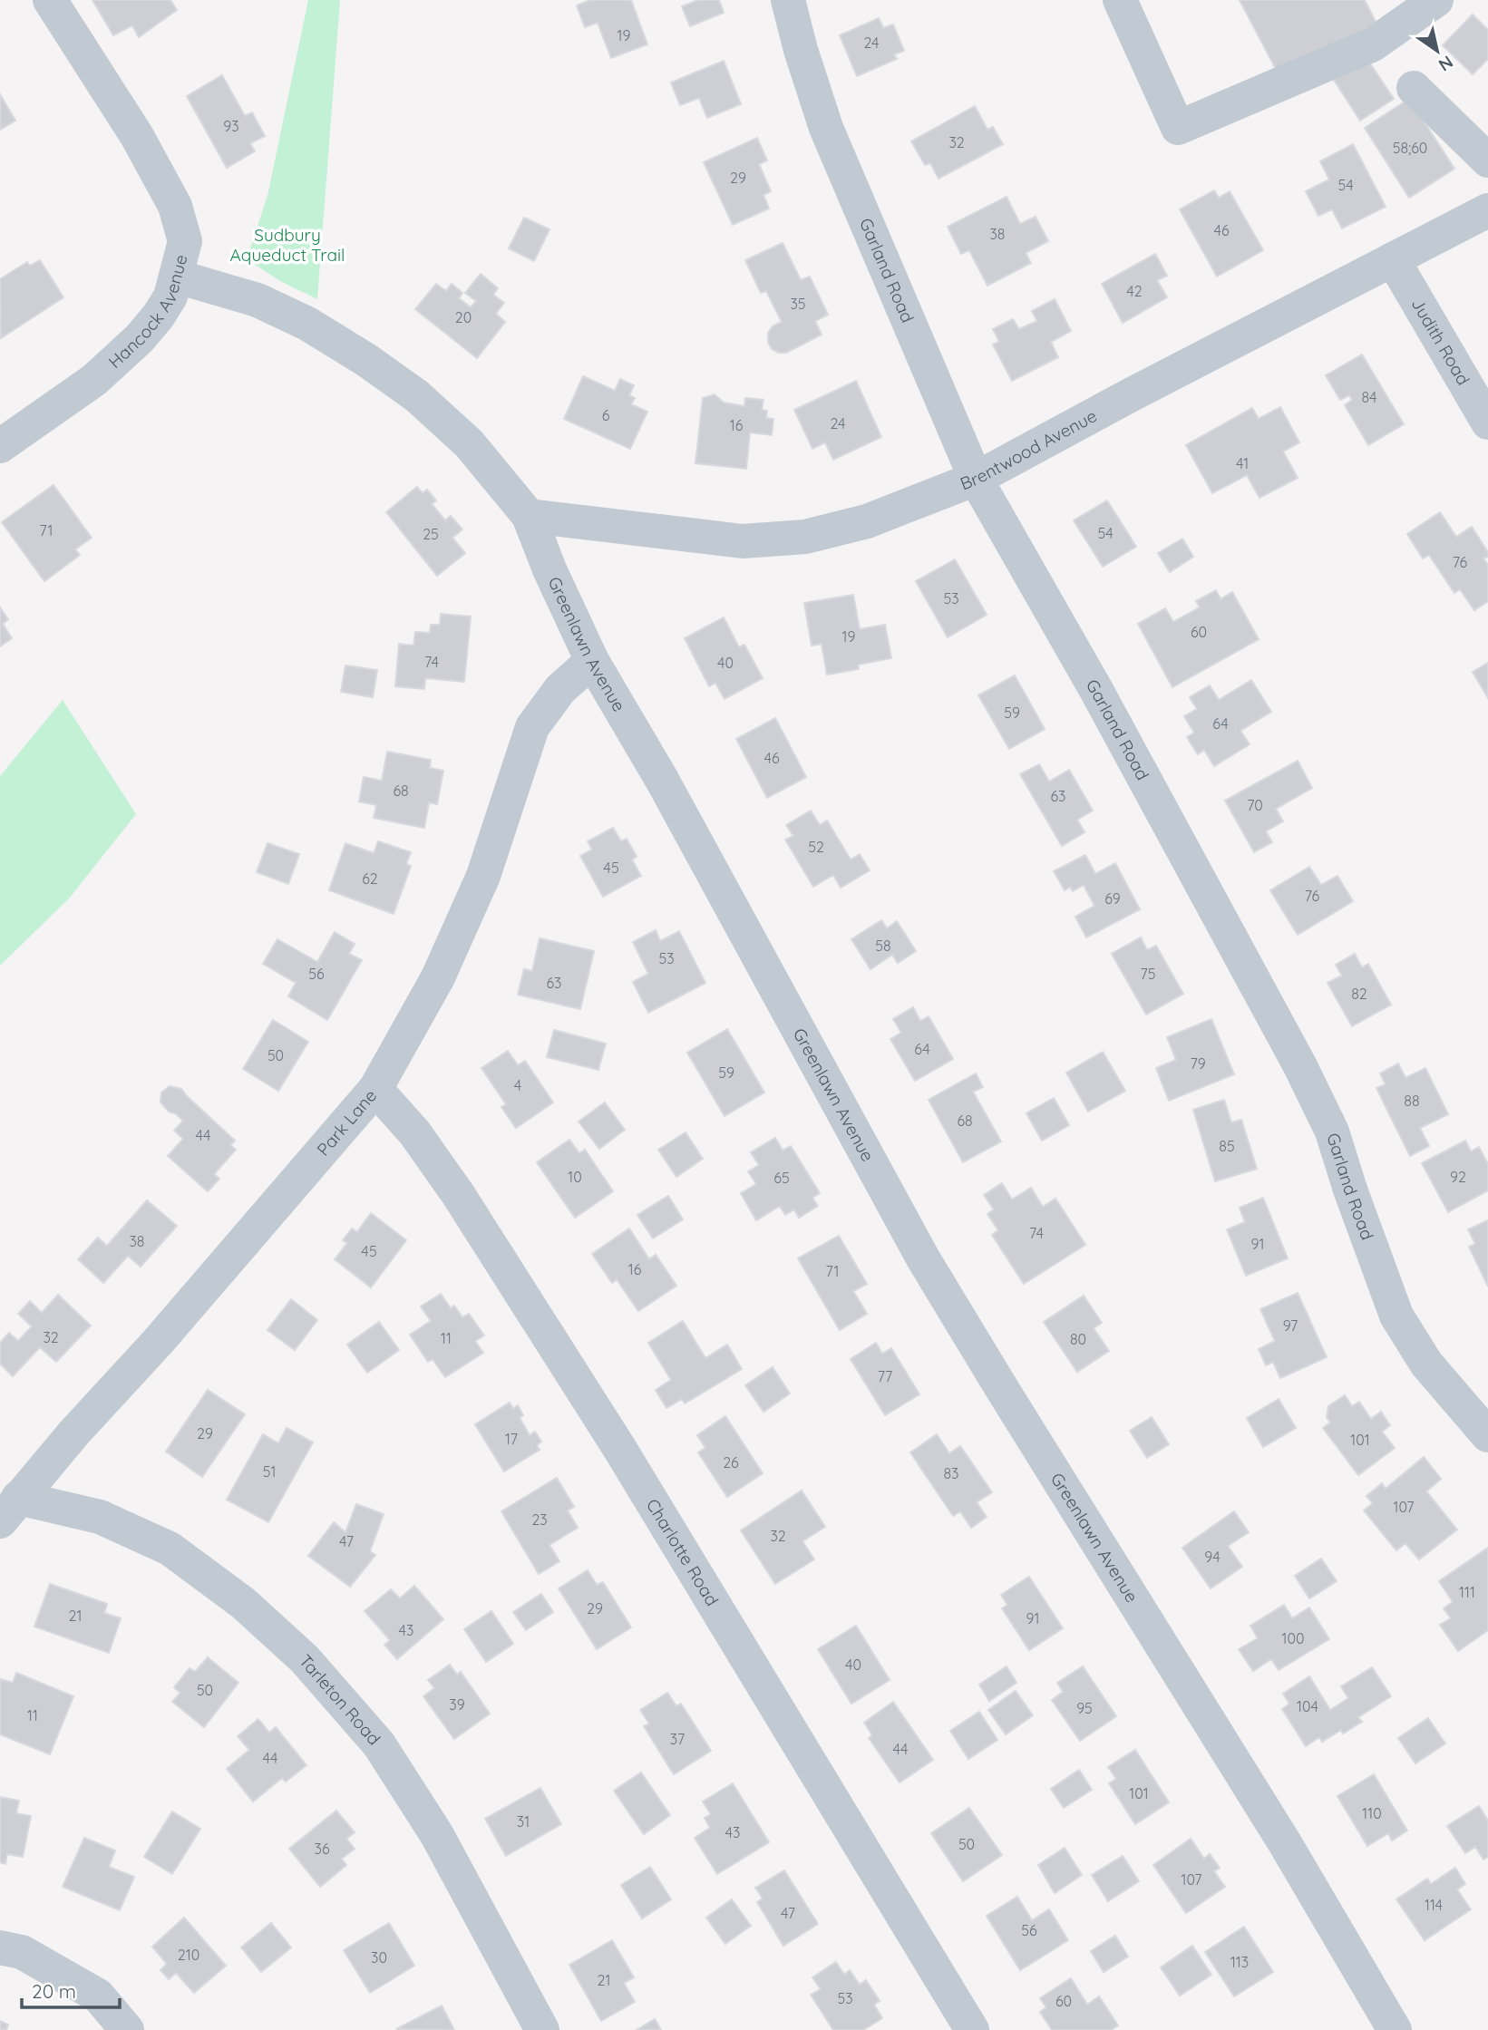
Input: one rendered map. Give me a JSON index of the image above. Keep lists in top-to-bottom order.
{
  "streets": {
    "street": [
      "Garland Road",
      "Hancock Avenue",
      "Judith Road",
      "Brentwood Avenue",
      "Greenlawn Avenue",
      "Park Lane",
      "Charlotte Road",
      "Tarleton Road"
    ]
  },
  "crossings": [
    ["Garland Road", "Brentwood Avenue"],
    ["Hancock Avenue", "Greenlawn Avenue"],
    ["Judith Road", "Brentwood Avenue"],
    ["Brentwood Avenue", "Greenlawn Avenue"],
    ["Greenlawn Avenue", "Park Lane"],
    ["Park Lane", "Charlotte Road"],
    ["Park Lane", "Tarleton Road"]
  ],
  "parks": ["Sudbury Aqueduct Trail"],
  "house_numbers": [
    "19",
    "24",
    "93",
    "32",
    "58;60",
    "29",
    "54",
    "46",
    "38",
    "42",
    "35",
    "20",
    "84",
    "6",
    "24",
    "16",
    "41",
    "71",
    "54",
    "25",
    "76",
    "53",
    "60",
    "19",
    "74",
    "40",
    "59",
    "64",
    "46",
    "68",
    "63",
    "70",
    "52",
    "45",
    "62",
    "76",
    "69",
    "58",
    "53",
    "56",
    "75",
    "63",
    "82",
    "64",
    "50",
    "79",
    "59",
    "4",
    "88",
    "68",
    "44",
    "85",
    "10",
    "92",
    "65",
    "74",
    "38",
    "91",
    "45",
    "16",
    "71",
    "97",
    "32",
    "11",
    "80",
    "77",
    "29",
    "17",
    "101",
    "26",
    "51",
    "83",
    "107",
    "23",
    "32",
    "47",
    "94",
    "111",
    "29",
    "21",
    "91",
    "43",
    "100",
    "40",
    "50",
    "39",
    "104",
    "95",
    "11",
    "37",
    "44",
    "44",
    "101",
    "110",
    "31",
    "43",
    "50",
    "36",
    "107",
    "114",
    "47",
    "56",
    "210",
    "30",
    "113",
    "21",
    "53",
    "60"
  ],
  "scale_bar": "20 m",
  "north": "bottom right"
}
